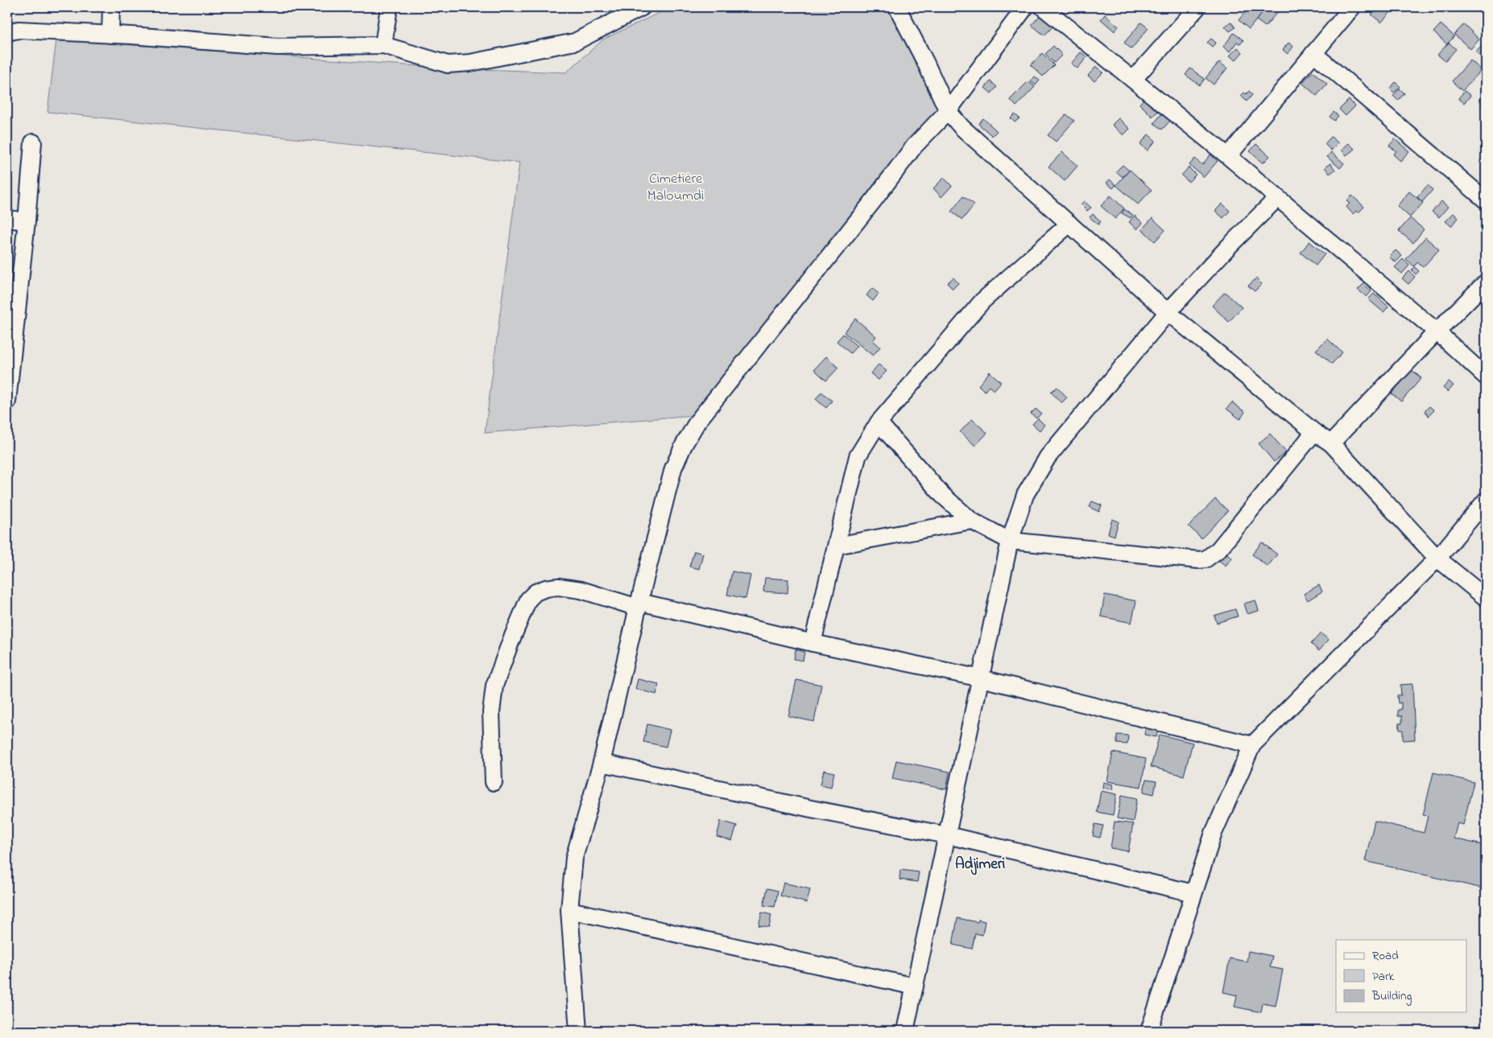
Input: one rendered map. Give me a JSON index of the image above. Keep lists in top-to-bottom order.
{
  "districts": ["Adjimeri"],
  "parks": ["Cimetière Maloumdi"],
  "legend": ["Road", "Park", "Building"]
}
